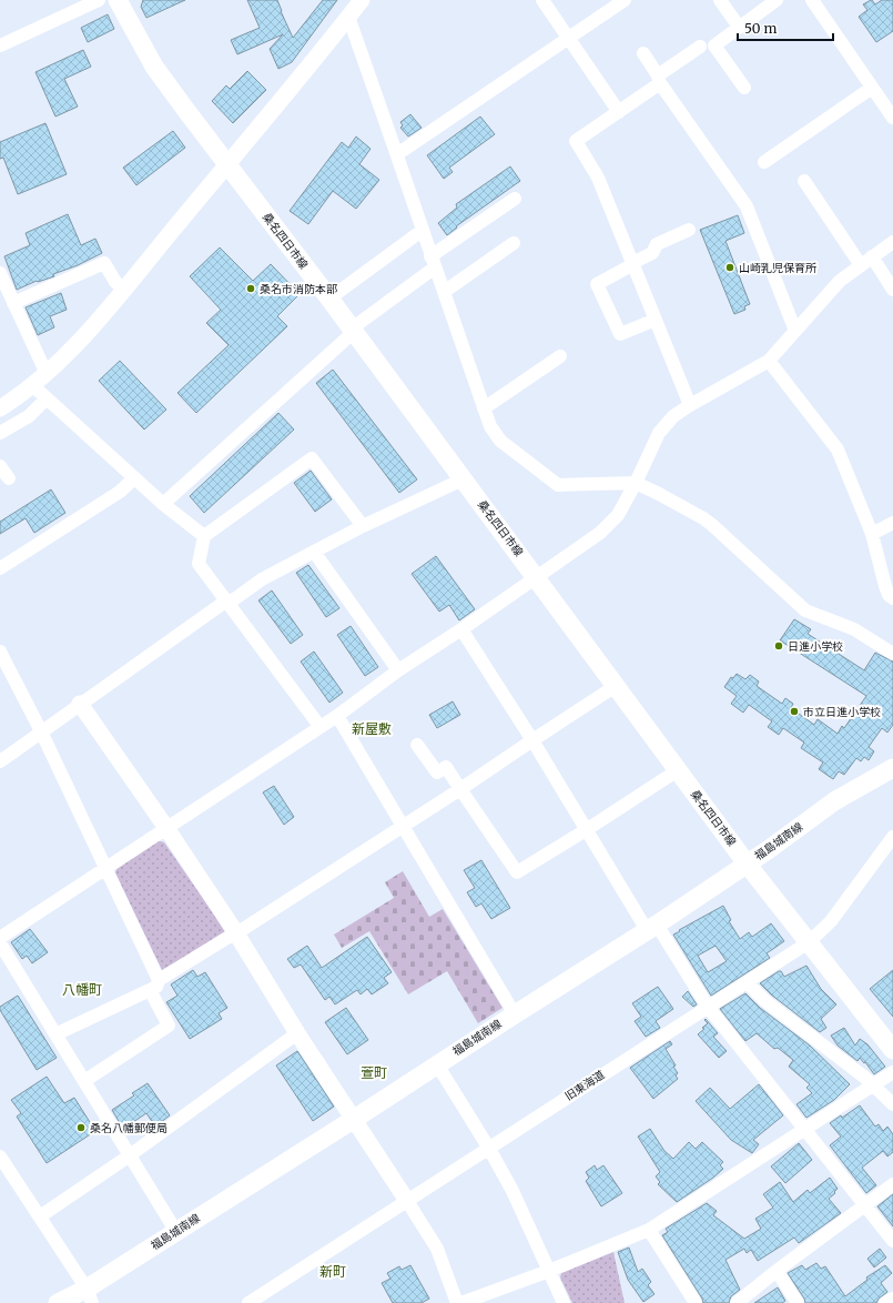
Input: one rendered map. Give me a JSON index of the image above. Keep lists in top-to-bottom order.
{
  "streets": {
    "main road": ["桑名四日市線", "福島城南線"],
    "street": ["旧東海道"]
  },
  "crossings": [
    ["桑名四日市線", "福島城南線"],
    ["桑名四日市線", "旧東海道"]
  ],
  "districts": [
    "新屋敷",
    "八幡町",
    "萱町",
    "新町"
  ],
  "places": [
    "山崎乳児保育所",
    "桑名市消防本部",
    "日進小学校",
    "市立日進小学校",
    "桑名八幡郵便局"
  ],
  "scale_bar": "50 m"
}
